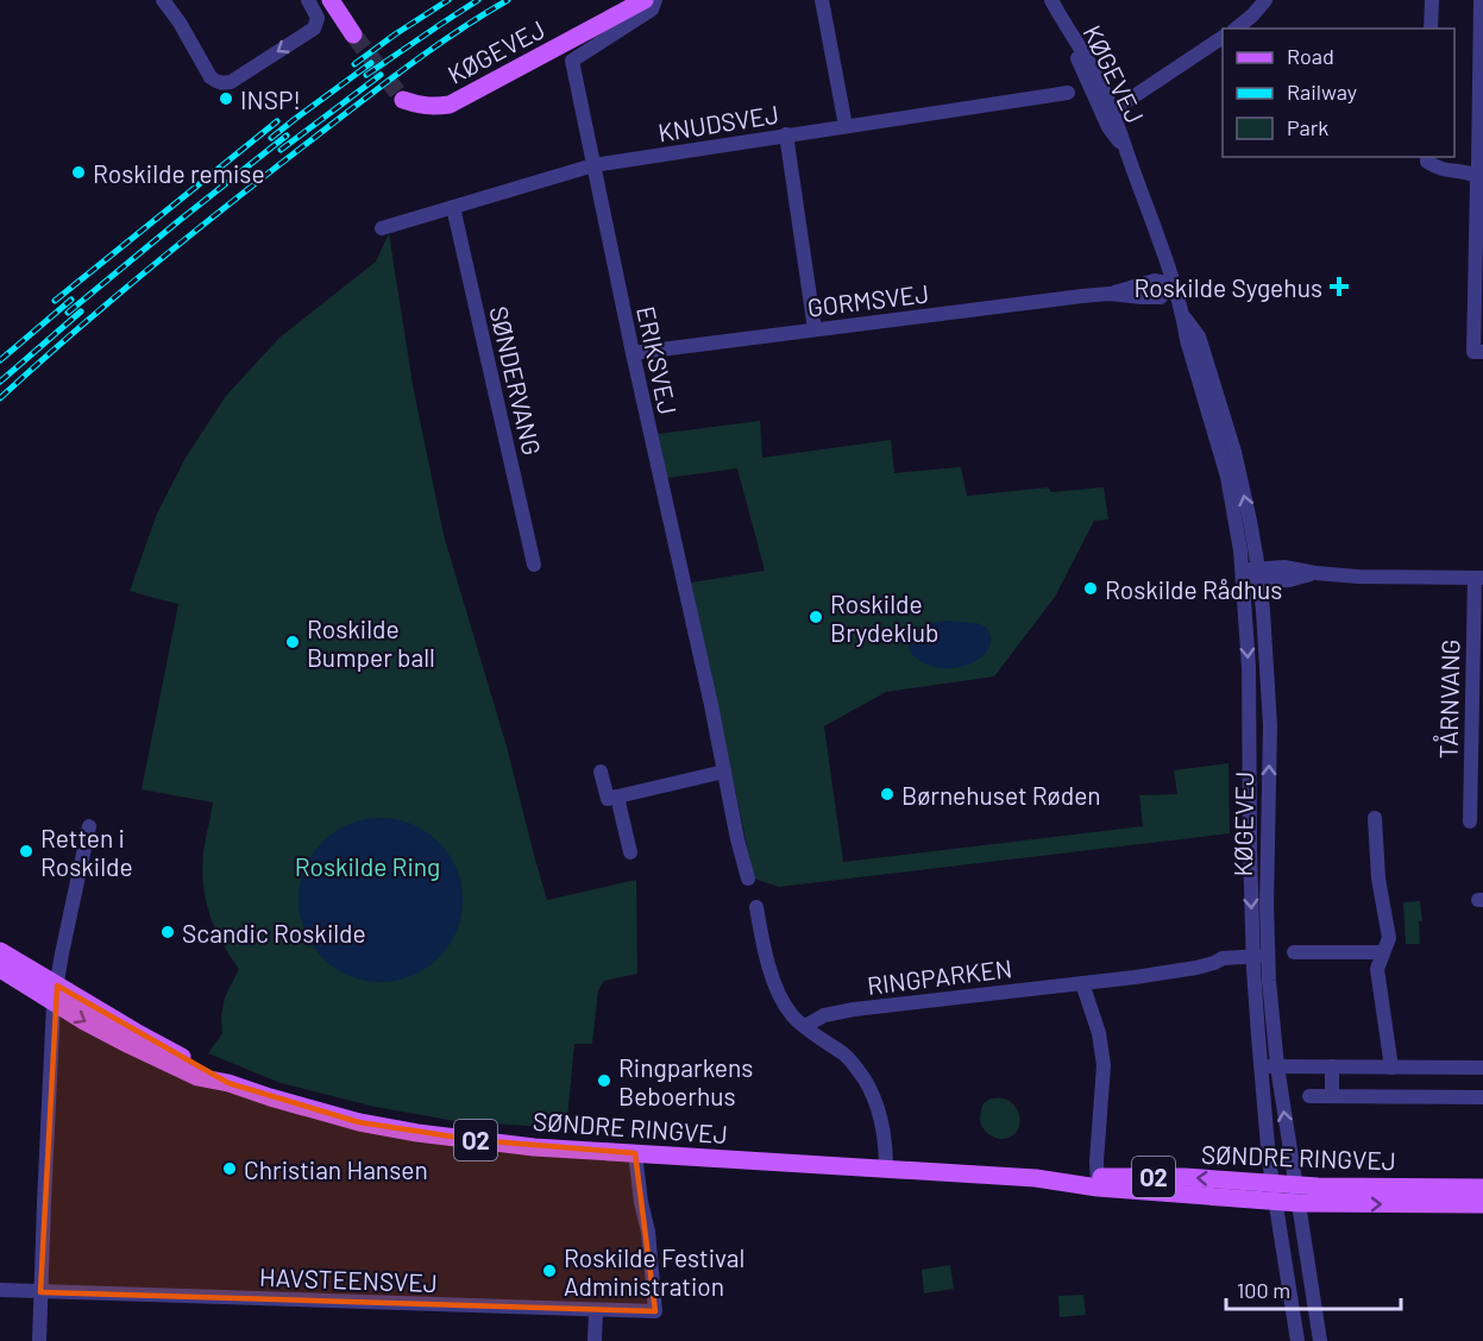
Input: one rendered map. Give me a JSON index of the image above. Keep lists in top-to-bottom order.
{
  "streets": {
    "main road": ["KØGEVEJ", "SØNDRE RINGVEJ", "O2"],
    "street": [
      "KNUDSVEJ",
      "GORMSVEJ",
      "ERIKSVEJ",
      "SØNDERVANG",
      "TÅRNVANG",
      "RINGPARKEN",
      "HAVSTEENSVEJ"
    ]
  },
  "crossings": [
    ["KØGEVEJ", "GORMSVEJ"],
    ["KØGEVEJ", "RINGPARKEN"],
    ["KØGEVEJ", "SØNDRE RINGVEJ"],
    ["KØGEVEJ", "O2"],
    ["KNUDSVEJ", "ERIKSVEJ"],
    ["KNUDSVEJ", "SØNDERVANG"],
    ["GORMSVEJ", "ERIKSVEJ"],
    ["SØNDRE RINGVEJ", "O2"],
    ["SØNDRE RINGVEJ", "HAVSTEENSVEJ"]
  ],
  "parks": ["Roskilde Ring"],
  "places": {
    "other": [
      "INSP!",
      "Roskilde remise",
      "Roskilde Rådhus",
      "Roskilde Brydeklub",
      "Roskilde Bumper ball",
      "Børnehuset Røden",
      "Retten i Roskilde",
      "Scandic Roskilde",
      "Ringparkens Beboerhus",
      "Christian Hansen",
      "Roskilde Festival Administration"
    ],
    "health": ["Roskilde Sygehus"]
  },
  "legend": ["Road", "Railway", "Park"],
  "scale_bar": "100 m"
}
